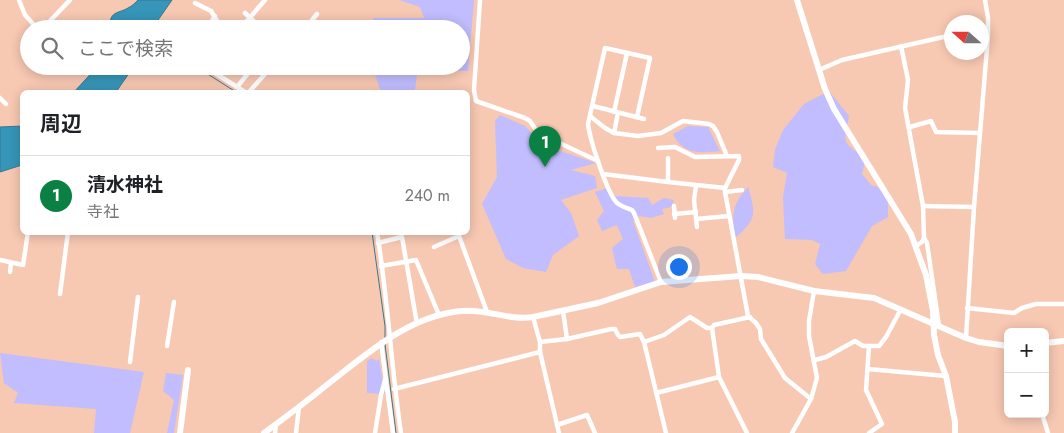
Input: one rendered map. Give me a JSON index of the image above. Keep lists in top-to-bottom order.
{
  "north": "left",
  "page": {
    "search": "ここで検索",
    "heading": "周辺",
    "pins": "1",
    "list": [
      {
        "mark": "1",
        "name": "清水神社",
        "note": "寺社",
        "value": "240 m"
      }
    ],
    "map_buttons": ["+", "−"]
  }
}
